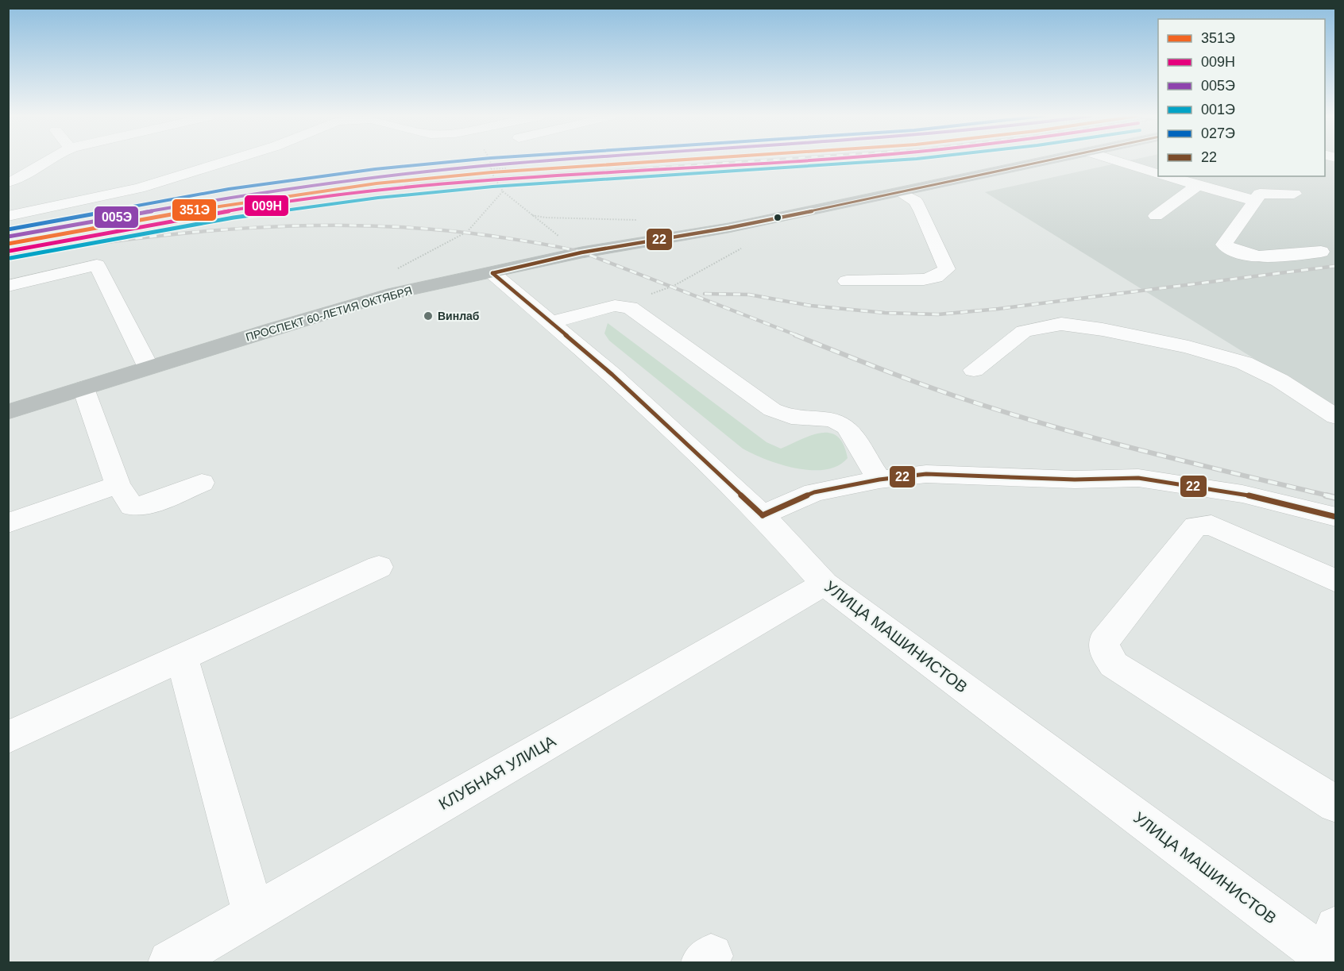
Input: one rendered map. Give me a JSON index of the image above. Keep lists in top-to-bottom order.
{
  "streets": {
    "highway": ["ПРОСПЕКТ 60-ЛЕТИЯ ОКТЯБРЯ"],
    "street": ["УЛИЦА МАШИНИСТОВ", "КЛУБНАЯ УЛИЦА"]
  },
  "crossings": [
    ["ПРОСПЕКТ 60-ЛЕТИЯ ОКТЯБРЯ", "УЛИЦА МАШИНИСТОВ"],
    ["УЛИЦА МАШИНИСТОВ", "КЛУБНАЯ УЛИЦА"]
  ],
  "places": ["Винлаб"],
  "lines": [
    "transit line 351Э",
    "transit line 009Н",
    "transit line 005Э",
    "transit line 001Э",
    "transit line 027Э",
    "transit line 22"
  ],
  "legend": [
    "351Э",
    "009Н",
    "005Э",
    "001Э",
    "027Э",
    "22"
  ]
}
